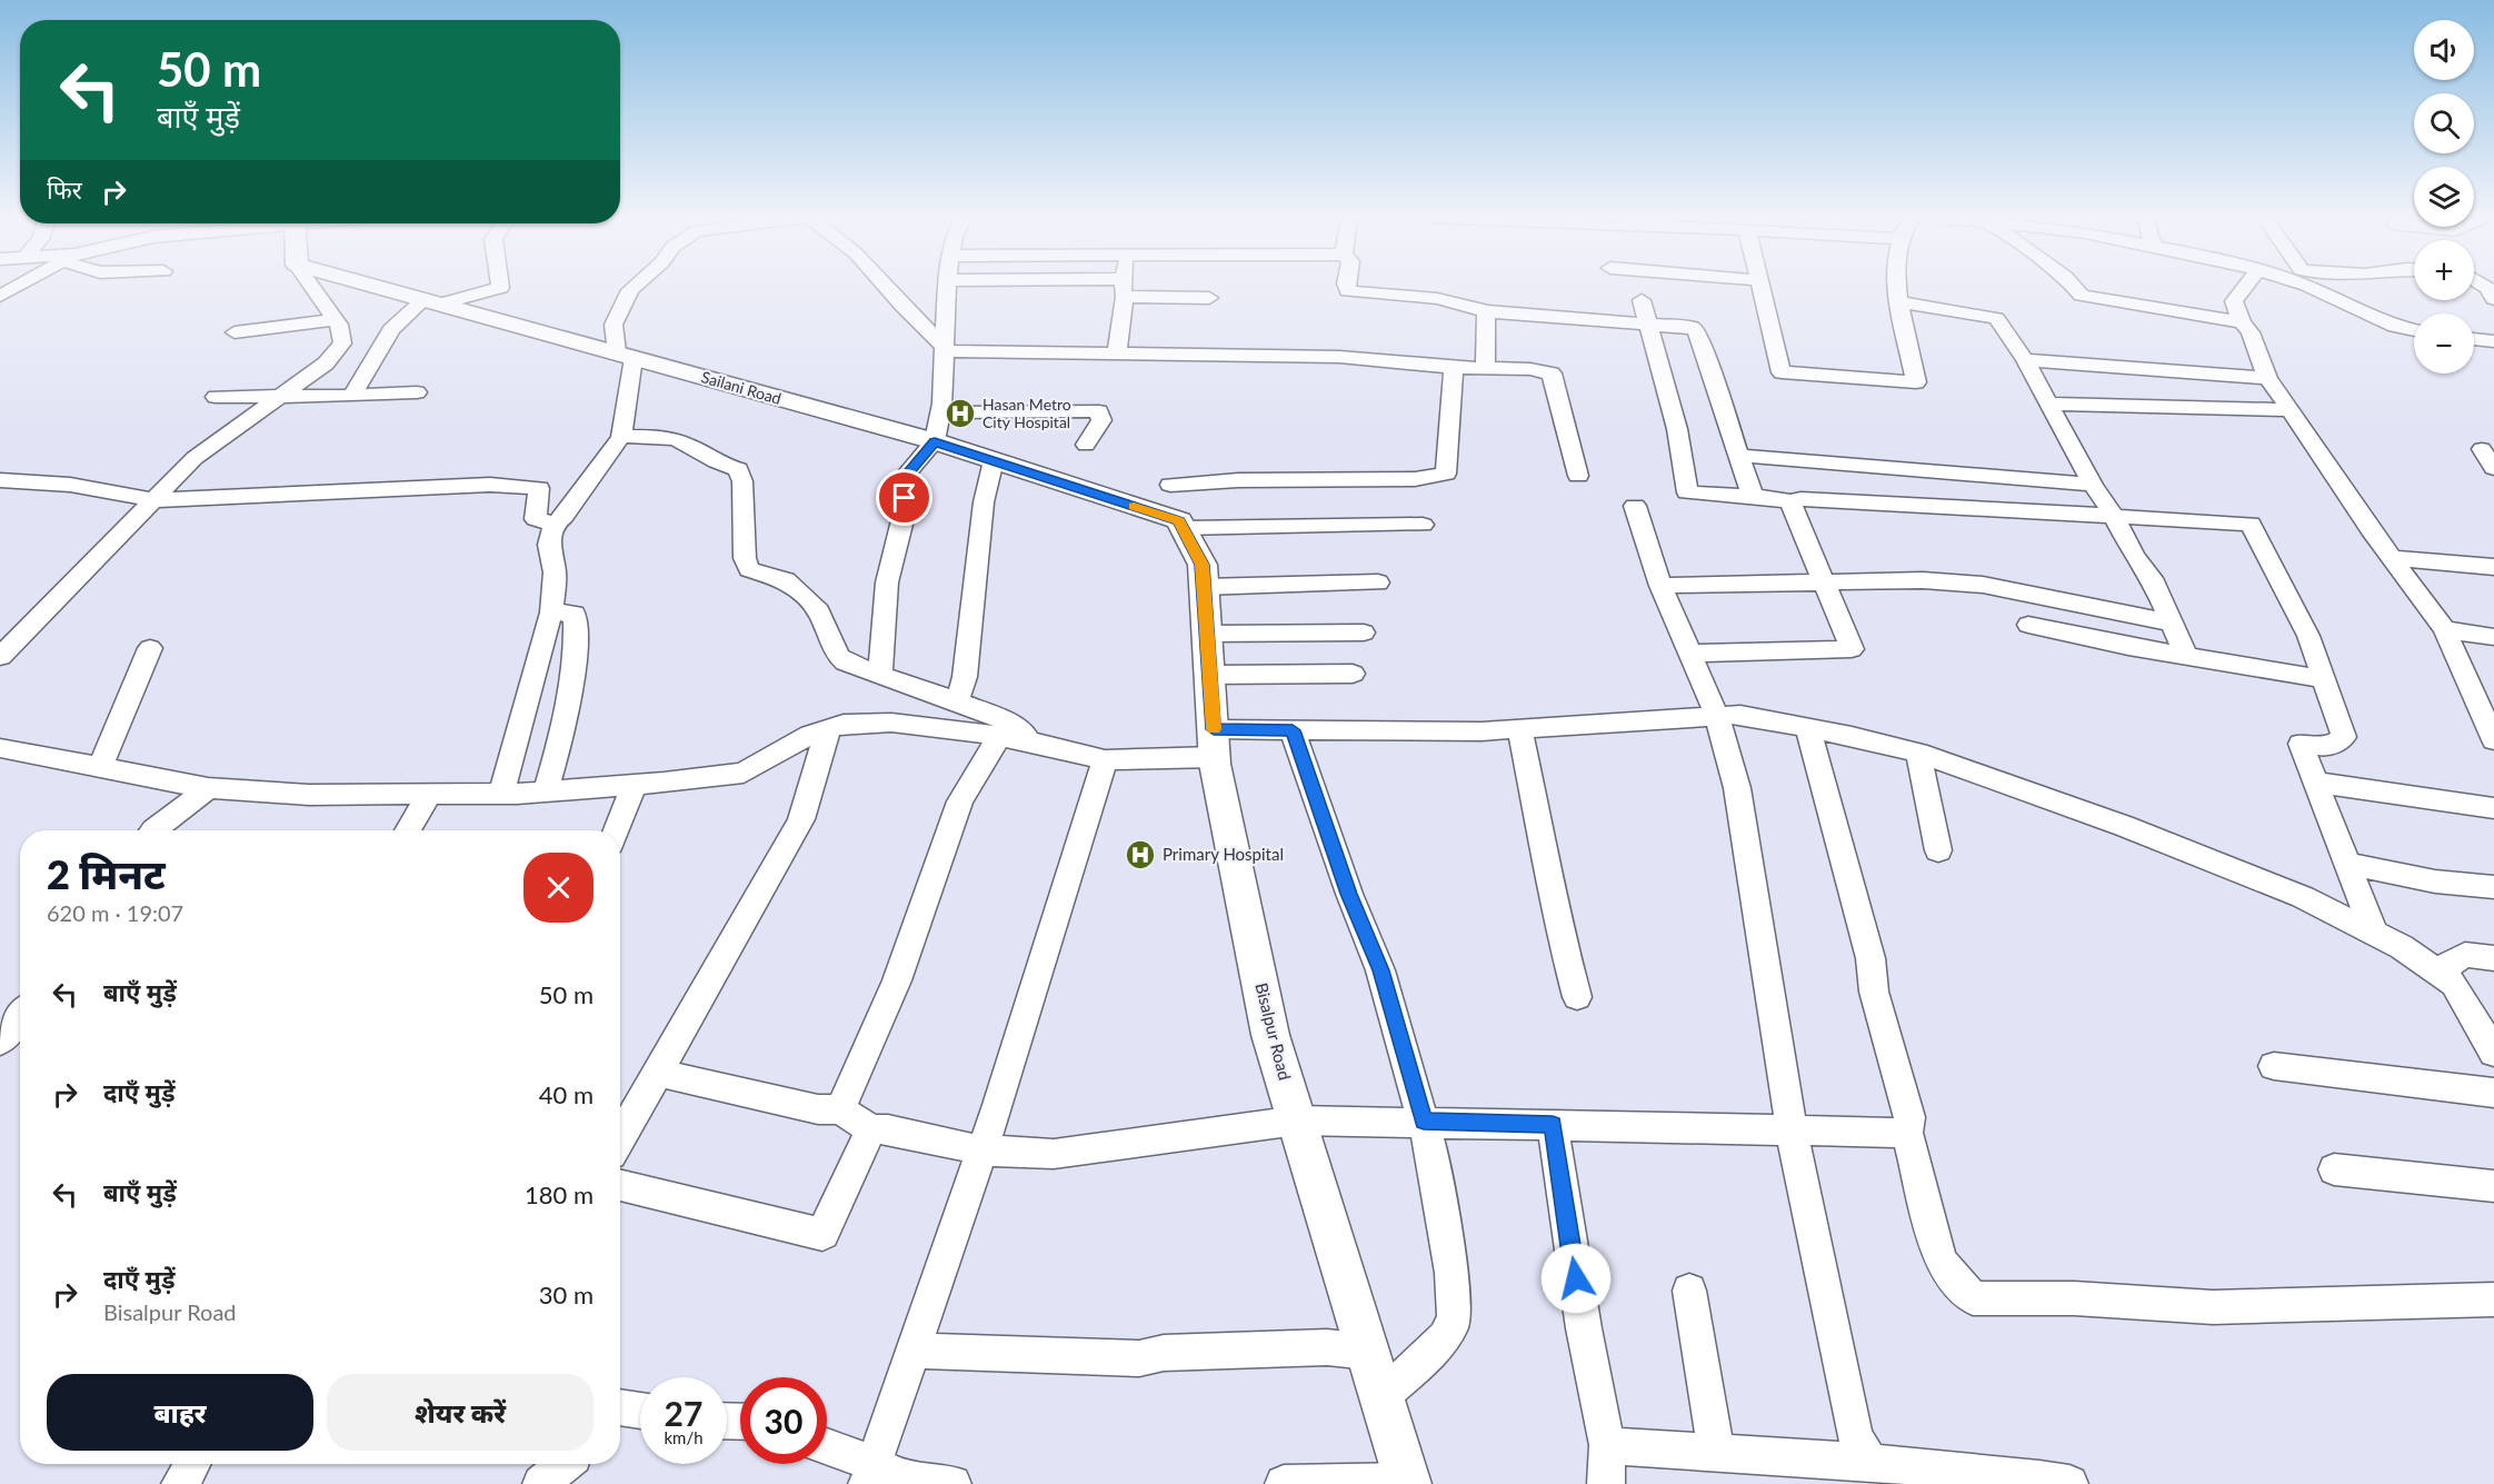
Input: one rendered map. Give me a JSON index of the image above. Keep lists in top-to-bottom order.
{
  "streets": {
    "main road": ["Sailani Road", "Bisalpur Road"]
  },
  "places": {
    "hospital": ["Hasan Metro City Hospital", "Primary Hospital"]
  },
  "page": {
    "map_buttons": ["+", "−"],
    "turn": ["50 m", "बाएँ मुड़ें"],
    "then": "फिर",
    "heading": ["2 मिनट", "620 m · 19:07"],
    "list": [
      {
        "name": "बाएँ मुड़ें",
        "value": "50 m"
      },
      {
        "name": "दाएँ मुड़ें",
        "value": "40 m"
      },
      {
        "name": "बाएँ मुड़ें",
        "value": "180 m"
      },
      {
        "name": "दाएँ मुड़ें",
        "note": "Bisalpur Road",
        "value": "30 m"
      }
    ],
    "buttons": ["बाहर", "शेयर करें"],
    "speed": "27 km/h",
    "limit": "30"
  }
}
